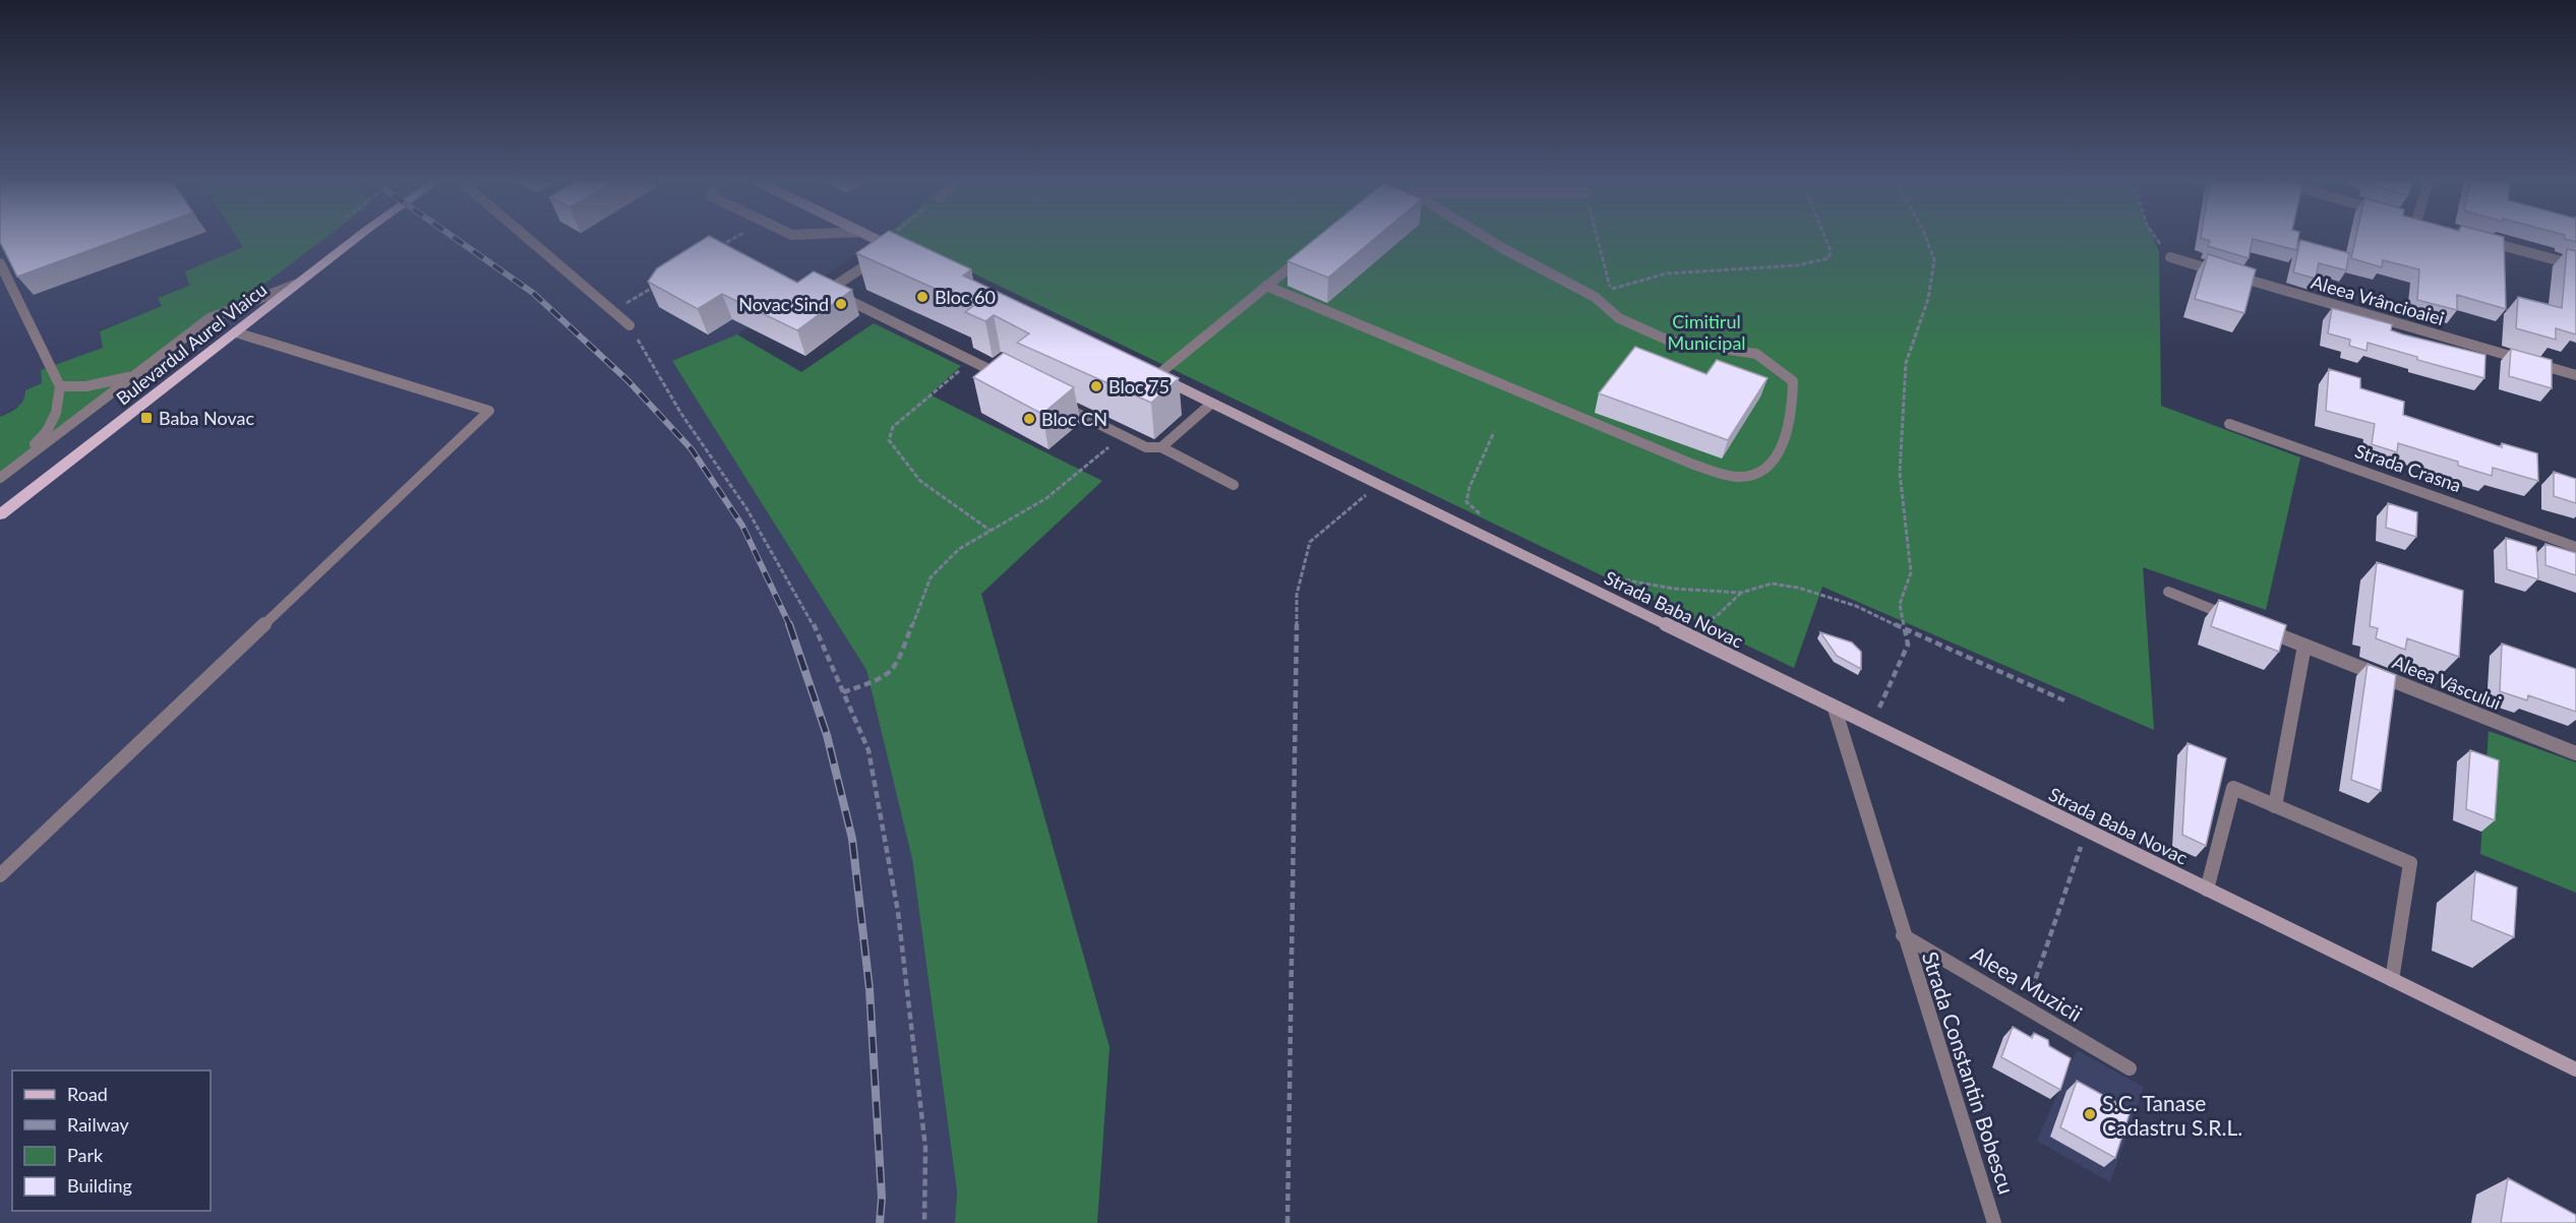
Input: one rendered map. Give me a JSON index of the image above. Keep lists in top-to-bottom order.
{
  "streets": {
    "main road": ["Bulevardul Aurel Vlaicu", "Strada Baba Novac"],
    "street": [
      "Aleea Vrâncioaiei",
      "Strada Crasna",
      "Aleea Vâscului",
      "Aleea Muzicii",
      "Strada Constantin Bobescu"
    ]
  },
  "crossings": [
    ["Strada Baba Novac", "Strada Constantin Bobescu"],
    ["Aleea Muzicii", "Strada Constantin Bobescu"]
  ],
  "parks": ["Cimitirul Municipal"],
  "places": {
    "other": [
      "Bloc 60",
      "Novac Sind",
      "Bloc 75",
      "Bloc CN",
      "S.C. Tanase Cadastru S.R.L."
    ],
    "transit": ["Baba Novac"]
  },
  "legend": [
    "Road",
    "Railway",
    "Park",
    "Building"
  ]
}
